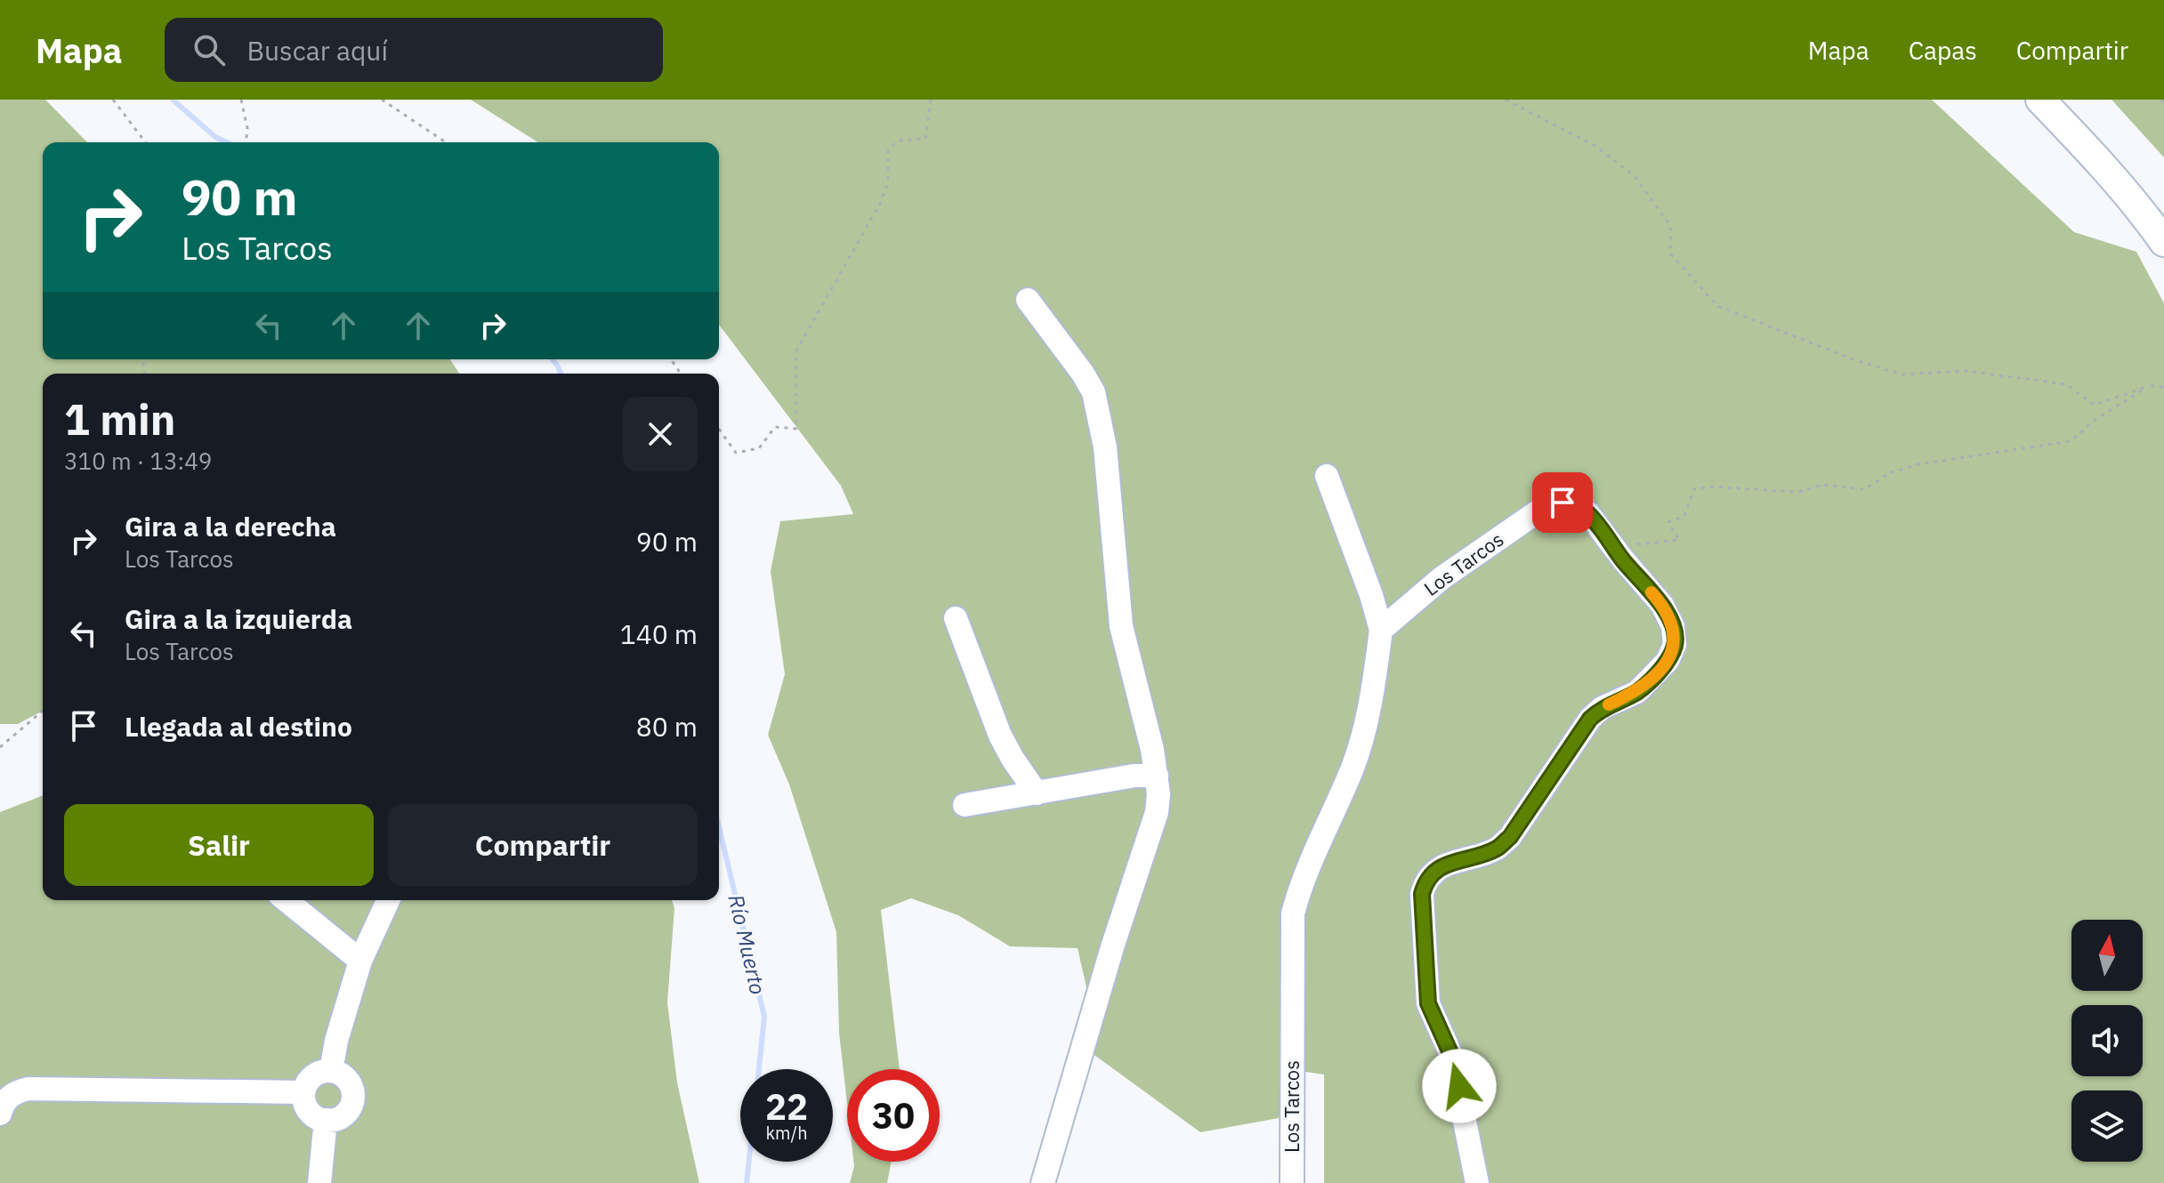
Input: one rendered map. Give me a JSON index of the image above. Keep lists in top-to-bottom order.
{
  "streets": {
    "street": ["Los Tarcos"]
  },
  "water": ["Río Muerto"],
  "north": "top",
  "page": {
    "header": "Mapa",
    "search": "Buscar aquí",
    "nav": ["Mapa", "Capas", "Compartir"],
    "turn": ["90 m", "Los Tarcos"],
    "heading": ["1 min", "310 m · 13:49"],
    "list": [
      {
        "name": "Gira a la derecha",
        "note": "Los Tarcos",
        "value": "90 m"
      },
      {
        "name": "Gira a la izquierda",
        "note": "Los Tarcos",
        "value": "140 m"
      },
      {
        "name": "Llegada al destino",
        "value": "80 m"
      }
    ],
    "buttons": ["Salir", "Compartir"],
    "speed": "22 km/h",
    "limit": "30"
  }
}
